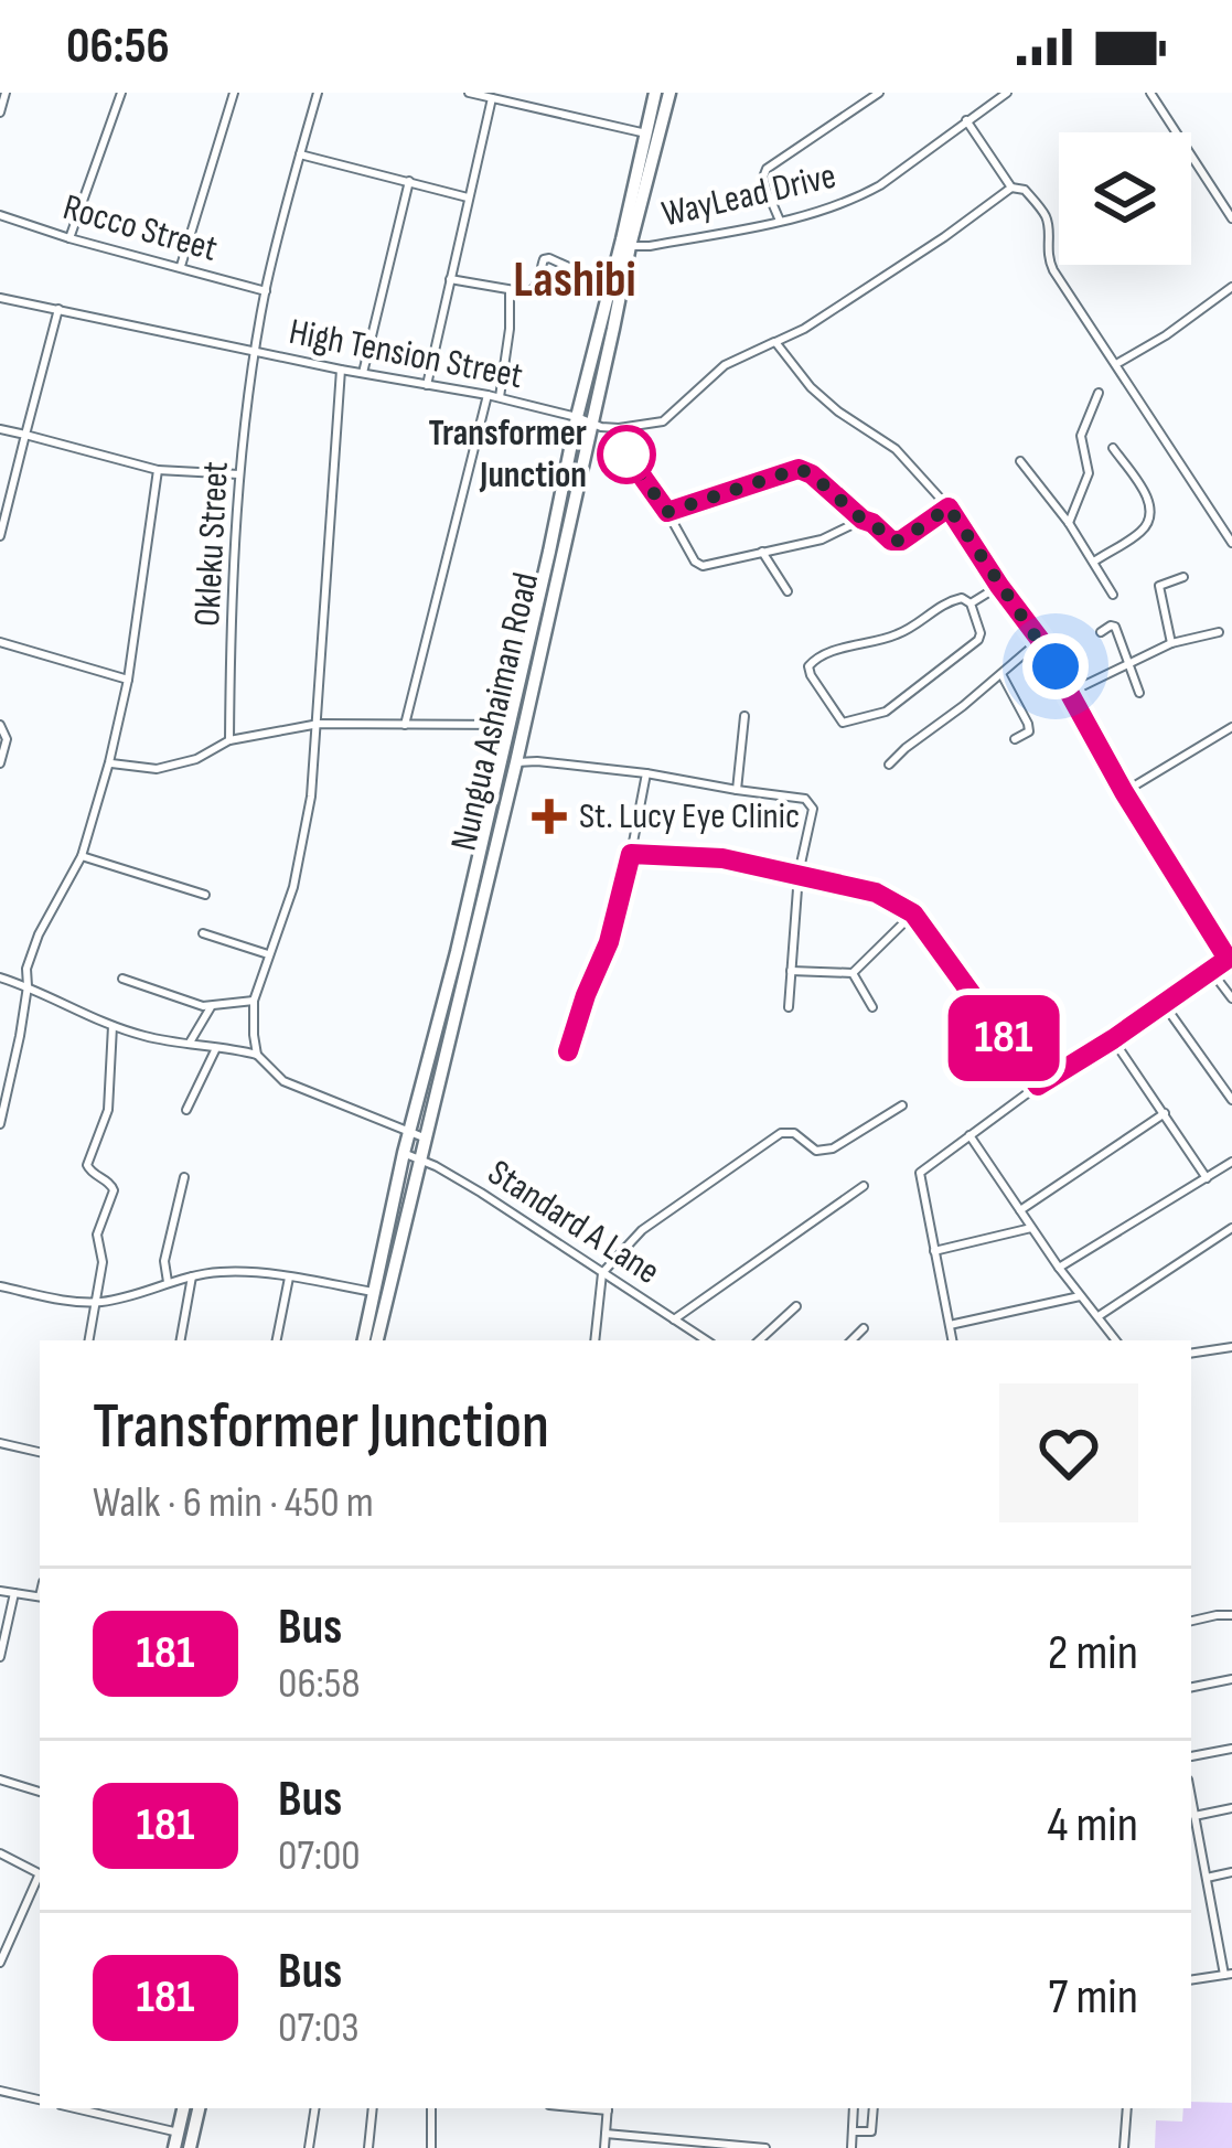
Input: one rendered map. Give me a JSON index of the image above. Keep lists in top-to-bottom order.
{
  "streets": {
    "main road": ["Nungua Ashaiman Road"],
    "street": [
      "WayLead Drive",
      "Rocco Street",
      "High Tension Street",
      "Okleku Street",
      "Standard A Lane"
    ]
  },
  "crossings": [
    ["WayLead Drive", "Nungua Ashaiman Road"],
    ["Rocco Street", "Okleku Street"],
    ["High Tension Street", "Okleku Street"],
    ["High Tension Street", "Nungua Ashaiman Road"],
    ["Nungua Ashaiman Road", "Standard A Lane"]
  ],
  "districts": ["Lashibi"],
  "places": {
    "other": ["Transformer Junction"],
    "health": ["St. Lucy Eye Clinic"]
  },
  "lines": ["bus line 181"],
  "page": {
    "status": "06:56",
    "on_map": "181",
    "heading": ["Transformer Junction", "Walk · 6 min · 450 m"],
    "list": [
      {
        "mark": "181",
        "name": "Bus",
        "note": "06:58",
        "value": "2 min"
      },
      {
        "mark": "181",
        "name": "Bus",
        "note": "07:00",
        "value": "4 min"
      },
      {
        "mark": "181",
        "name": "Bus",
        "note": "07:03",
        "value": "7 min"
      }
    ]
  }
}
